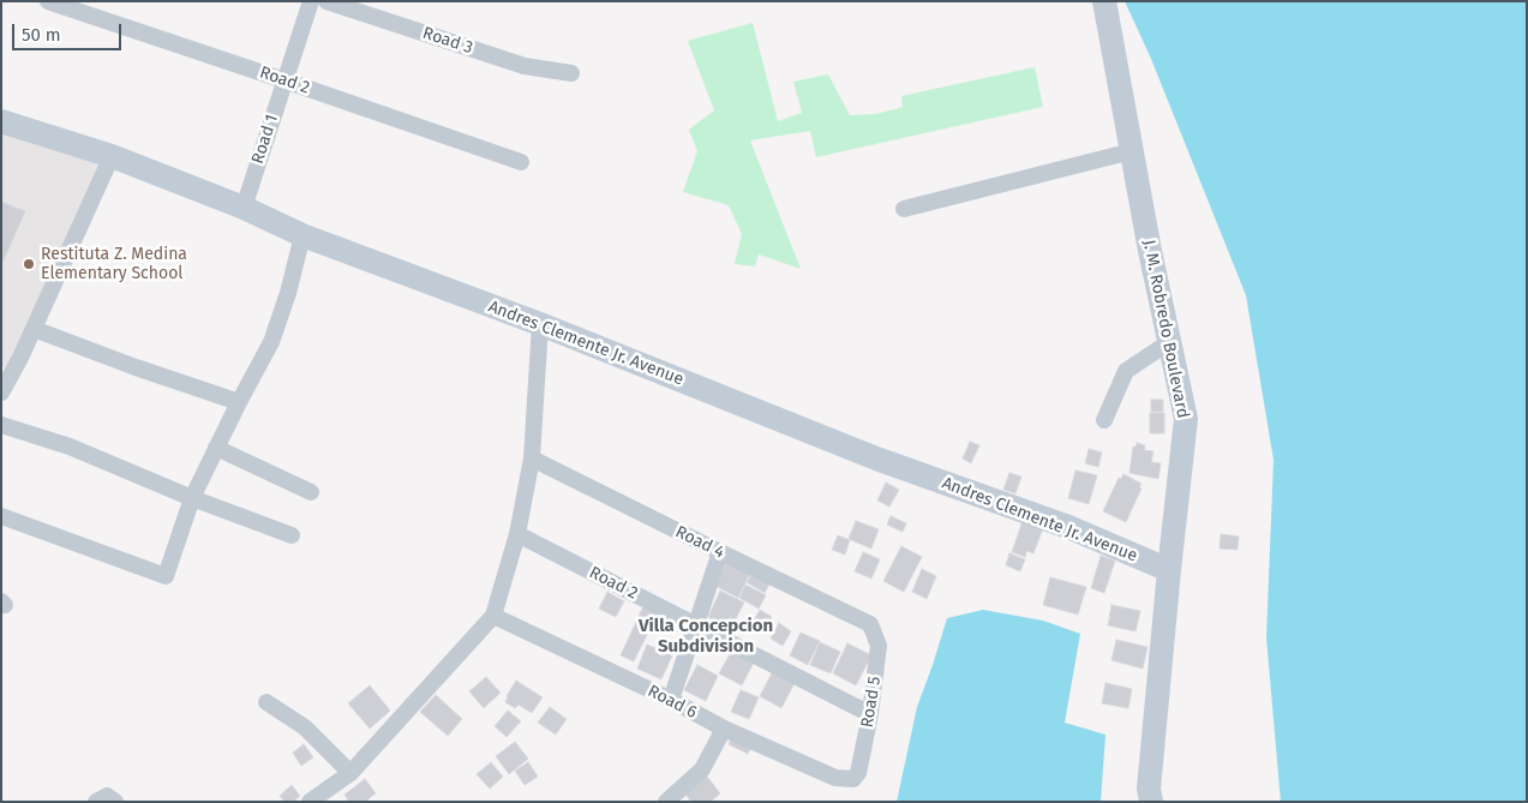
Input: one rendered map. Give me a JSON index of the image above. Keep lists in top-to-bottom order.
{
  "streets": {
    "main road": ["J. M. Robredo Boulevard", "Andres Clemente Jr. Avenue"],
    "street": [
      "Road 3",
      "Road 2",
      "Road 1",
      "Road 4",
      "Road 6",
      "Road 5"
    ]
  },
  "crossings": [
    ["Road 2", "Road 1"],
    ["Road 2", "Road 5"],
    ["Road 1", "Andres Clemente Jr. Avenue"],
    ["J. M. Robredo Boulevard", "Andres Clemente Jr. Avenue"],
    ["Road 4", "Road 5"],
    ["Road 6", "Road 5"]
  ],
  "districts": ["Villa Concepcion Subdivision"],
  "places": ["Restituta Z. Medina Elementary School"],
  "scale_bar": "50 m"
}
